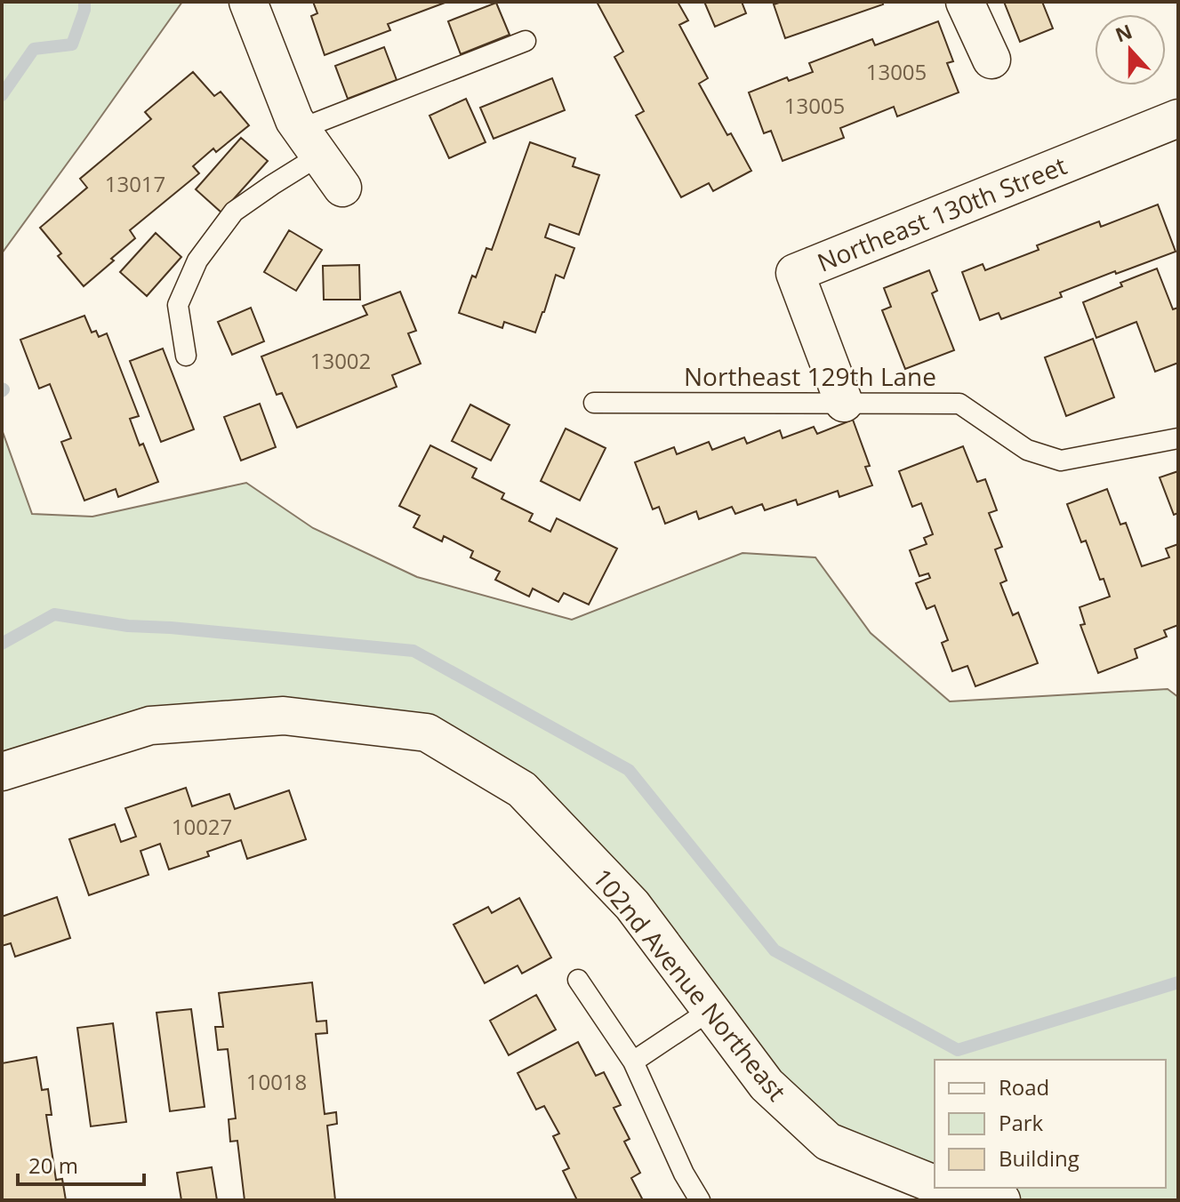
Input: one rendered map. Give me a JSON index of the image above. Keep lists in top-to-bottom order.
{
  "streets": {
    "street": ["Northeast 130th Street", "102nd Avenue Northeast"],
    "lane": ["Northeast 129th Lane"]
  },
  "crossings": [
    ["Northeast 130th Street", "Northeast 129th Lane"]
  ],
  "house_numbers": [
    "13005",
    "13005",
    "13017",
    "13002",
    "10027",
    "10018"
  ],
  "legend": ["Road", "Park", "Building"],
  "scale_bar": "20 m",
  "north": "top"
}
